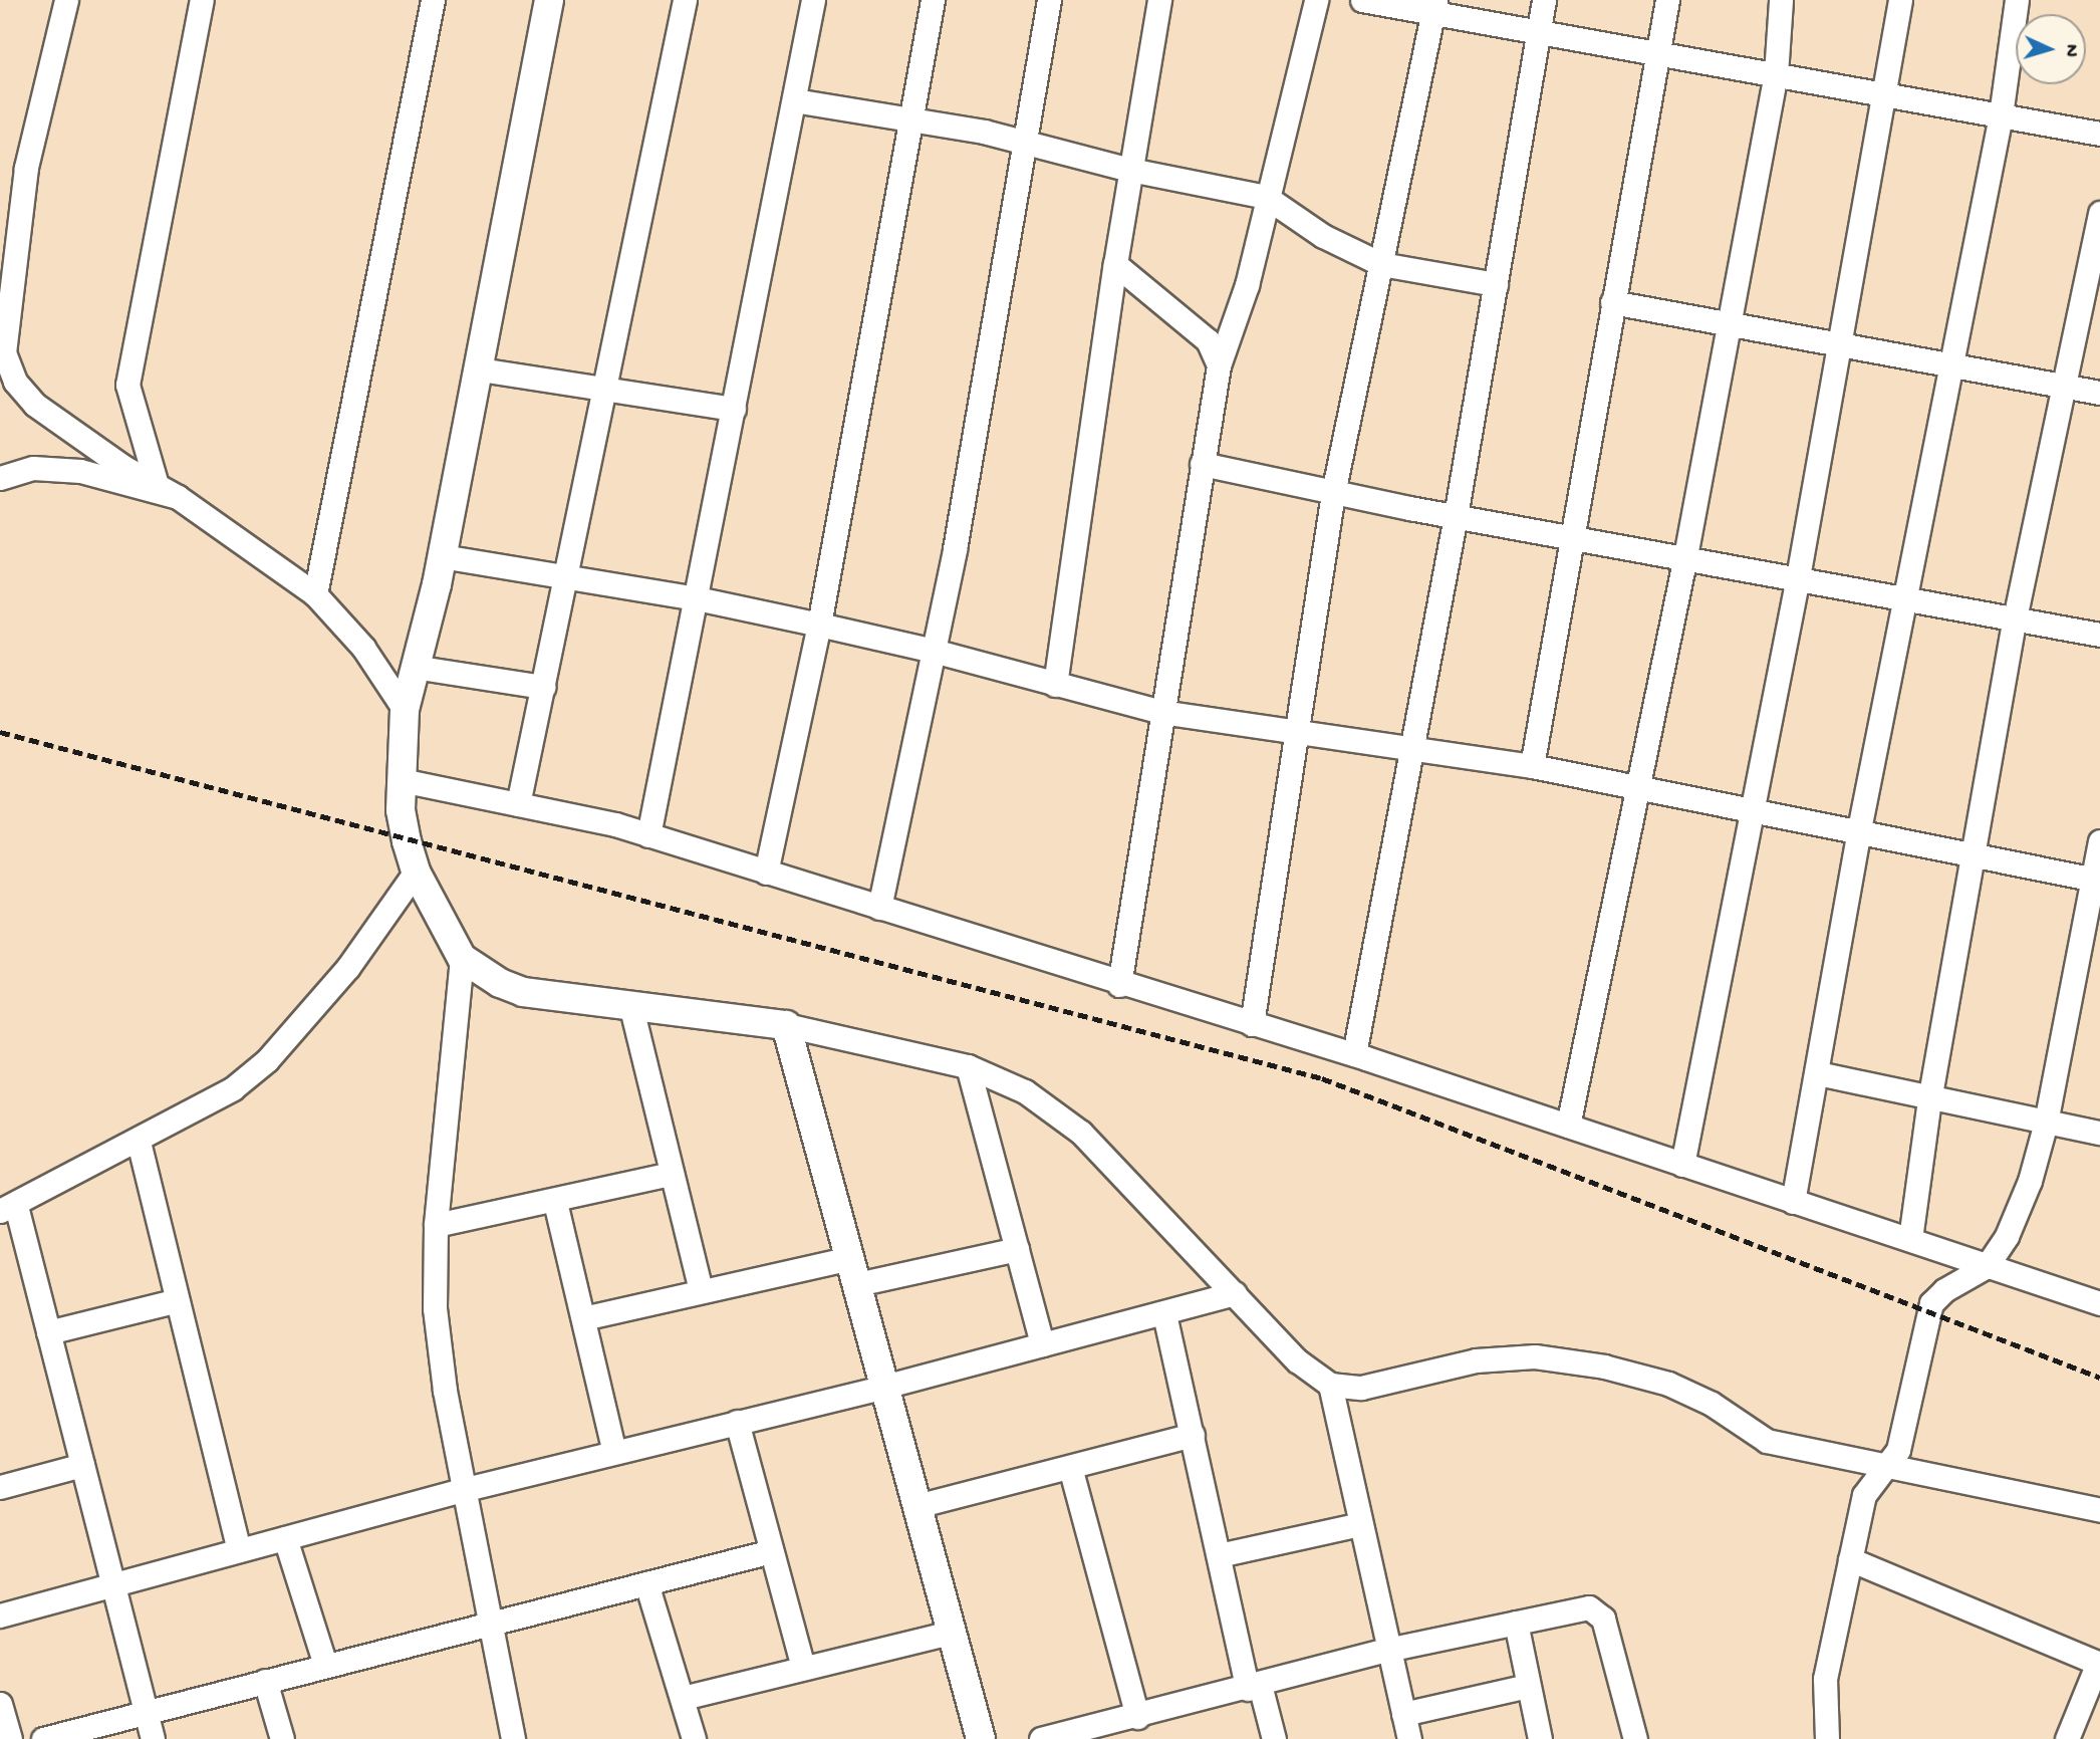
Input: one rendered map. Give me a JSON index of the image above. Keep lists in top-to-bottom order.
{
  "north": "right"
}
